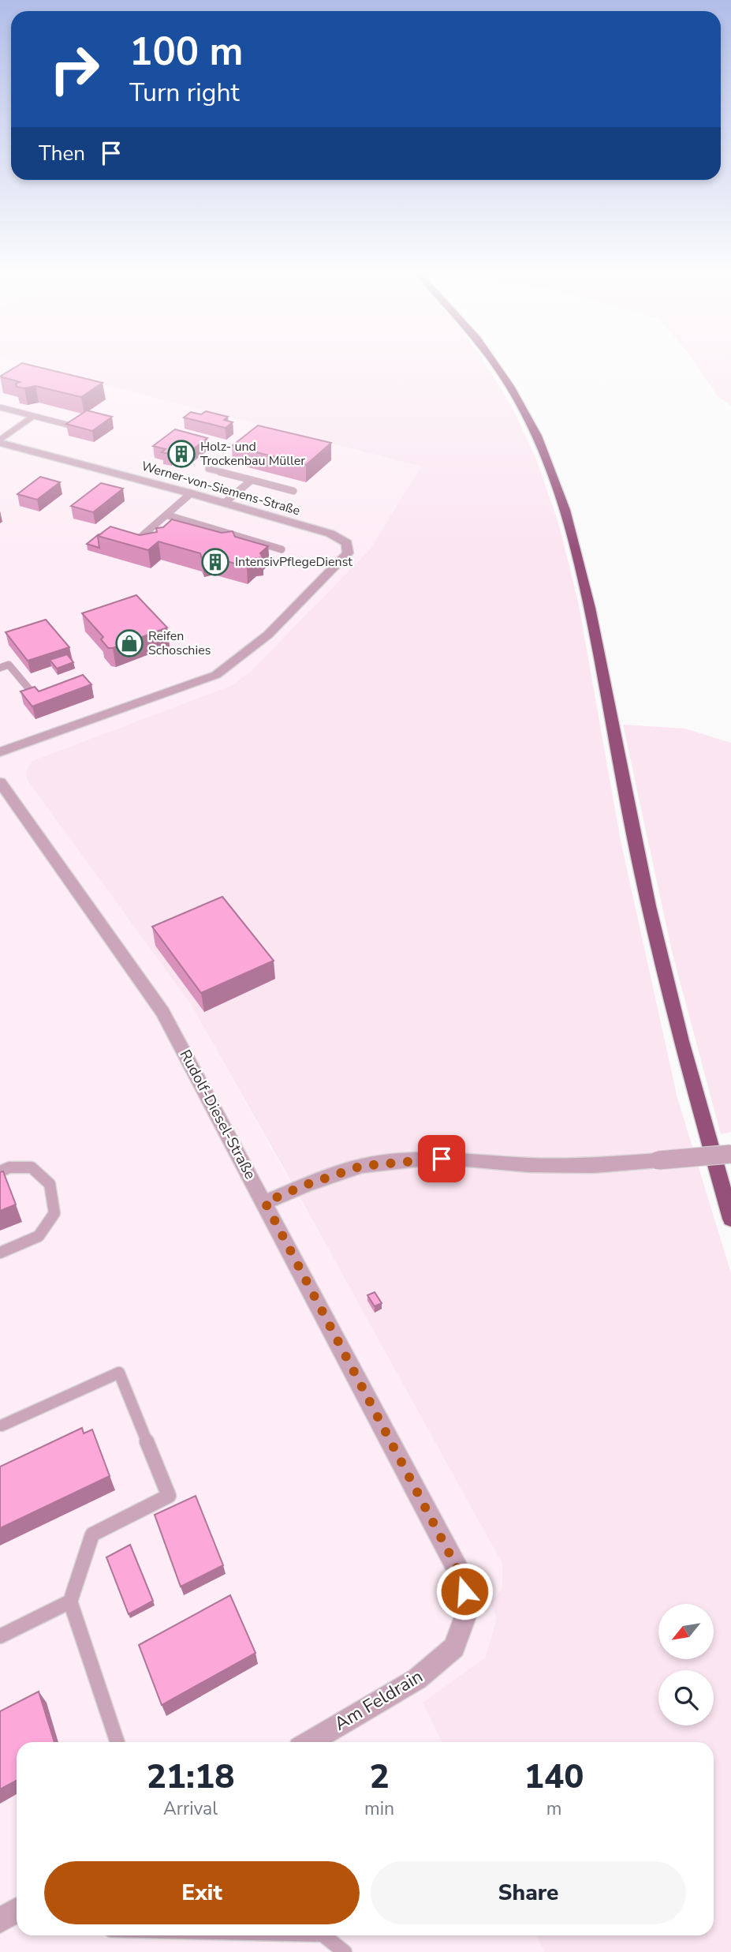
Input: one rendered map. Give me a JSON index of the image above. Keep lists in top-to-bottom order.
{
  "streets": {
    "street": ["Werner-von-Siemens-Straße", "Rudolf-Diesel-Straße", "Am Feldrain"]
  },
  "crossings": [
    ["Rudolf-Diesel-Straße", "Am Feldrain"]
  ],
  "places": {
    "building": ["Holz- und Trockenbau Müller", "IntensivPflegeDienst"],
    "shop": ["Reifen Schoschies"]
  },
  "north": "bottom left",
  "page": {
    "turn": ["100 m", "Turn right"],
    "then": "Then",
    "eta": [
      "21:18",
      "Arrival",
      "2",
      "min",
      "140",
      "m"
    ],
    "buttons": ["Exit", "Share"]
  }
}
